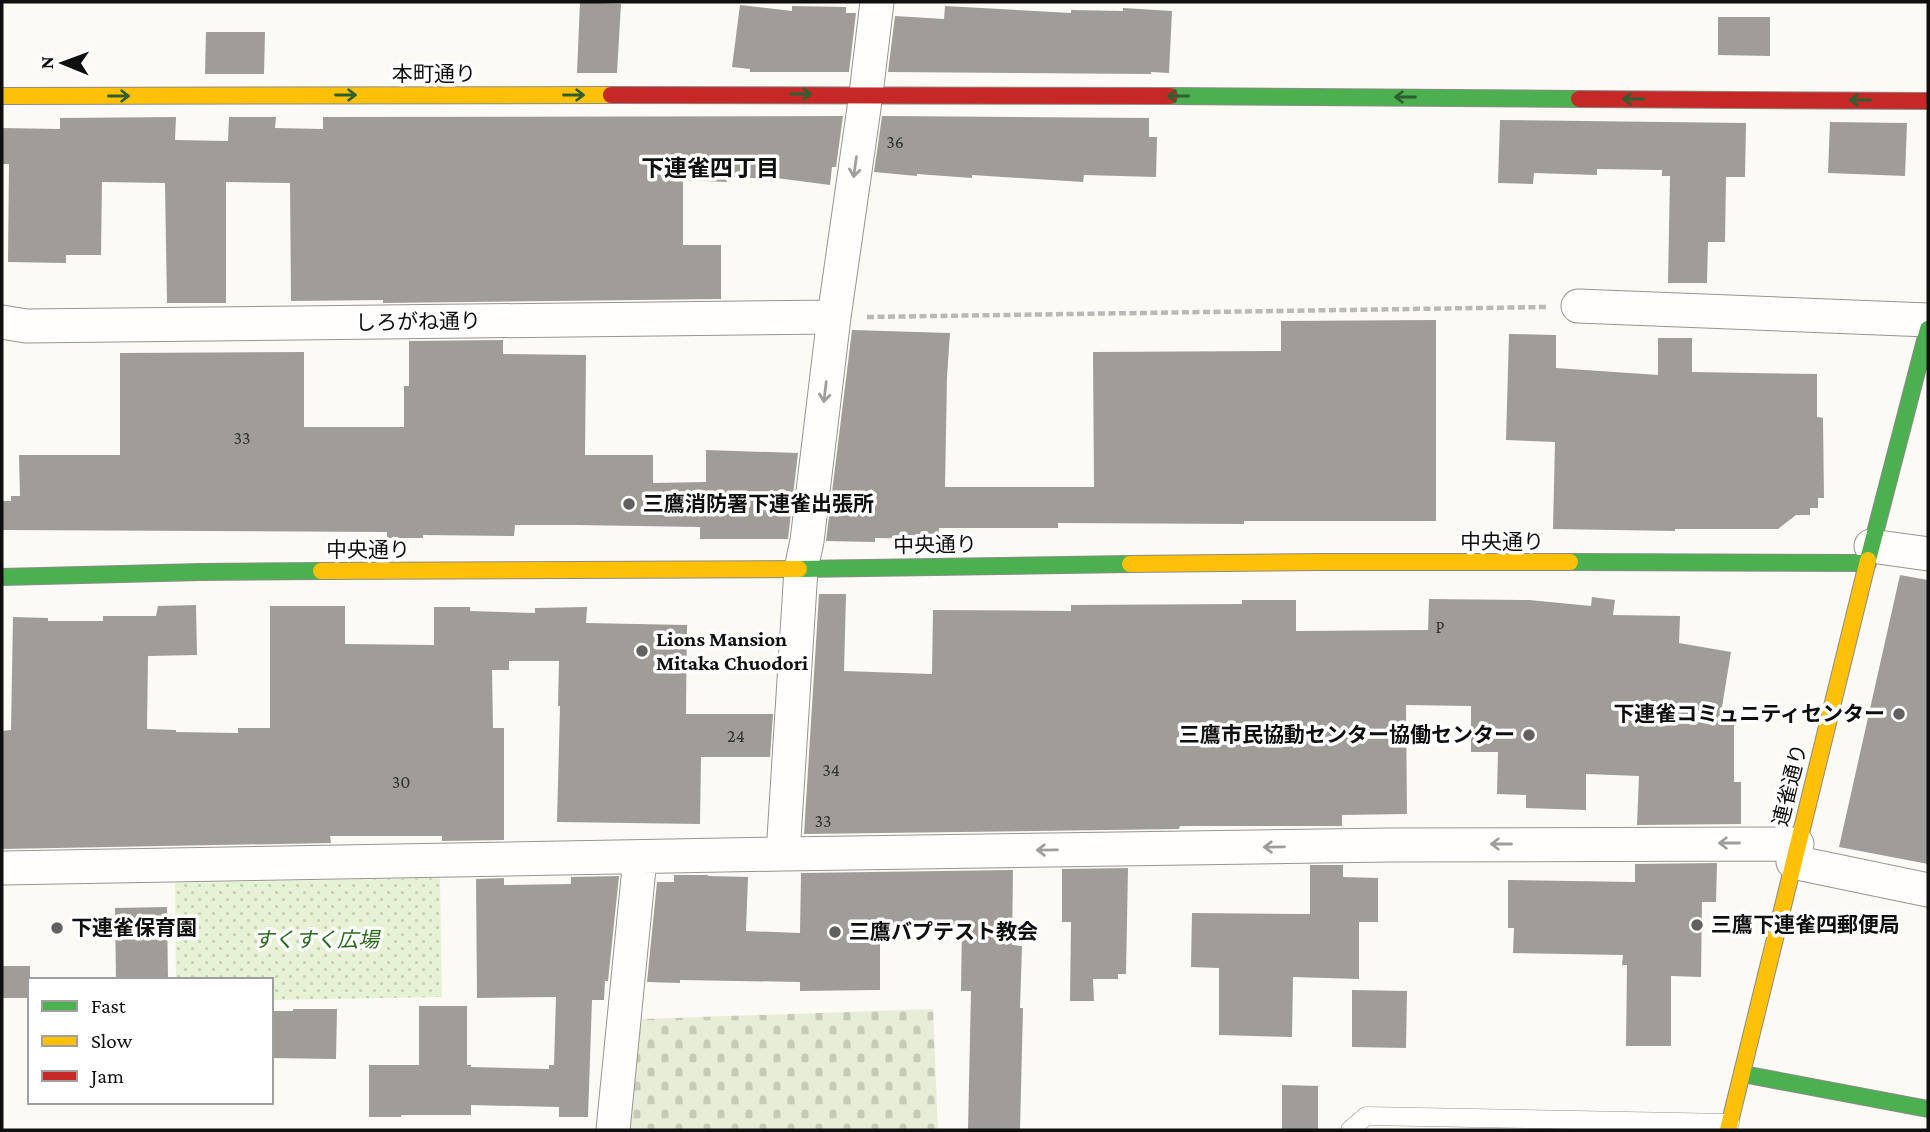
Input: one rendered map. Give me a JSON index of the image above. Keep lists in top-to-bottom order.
{
  "streets": {
    "street": [
      "本町通り",
      "しろがね通り",
      "中央通り",
      "連雀通り"
    ]
  },
  "crossings": [
    ["中央通り", "連雀通り"]
  ],
  "districts": ["下連雀四丁目"],
  "parks": ["すくすく広場"],
  "places": [
    "三鷹消防署下連雀出張所",
    "Lions Mansion Mitaka Chuodori",
    "下連雀コミュニティセンター",
    "三鷹市民協動センター協働センター",
    "三鷹下連雀四郵便局",
    "下連雀保育園",
    "三鷹バプテスト教会"
  ],
  "house_numbers": [
    "36",
    "33",
    "P",
    "24",
    "34",
    "30",
    "33"
  ],
  "legend": ["Fast", "Slow", "Jam"],
  "north": "left"
}
